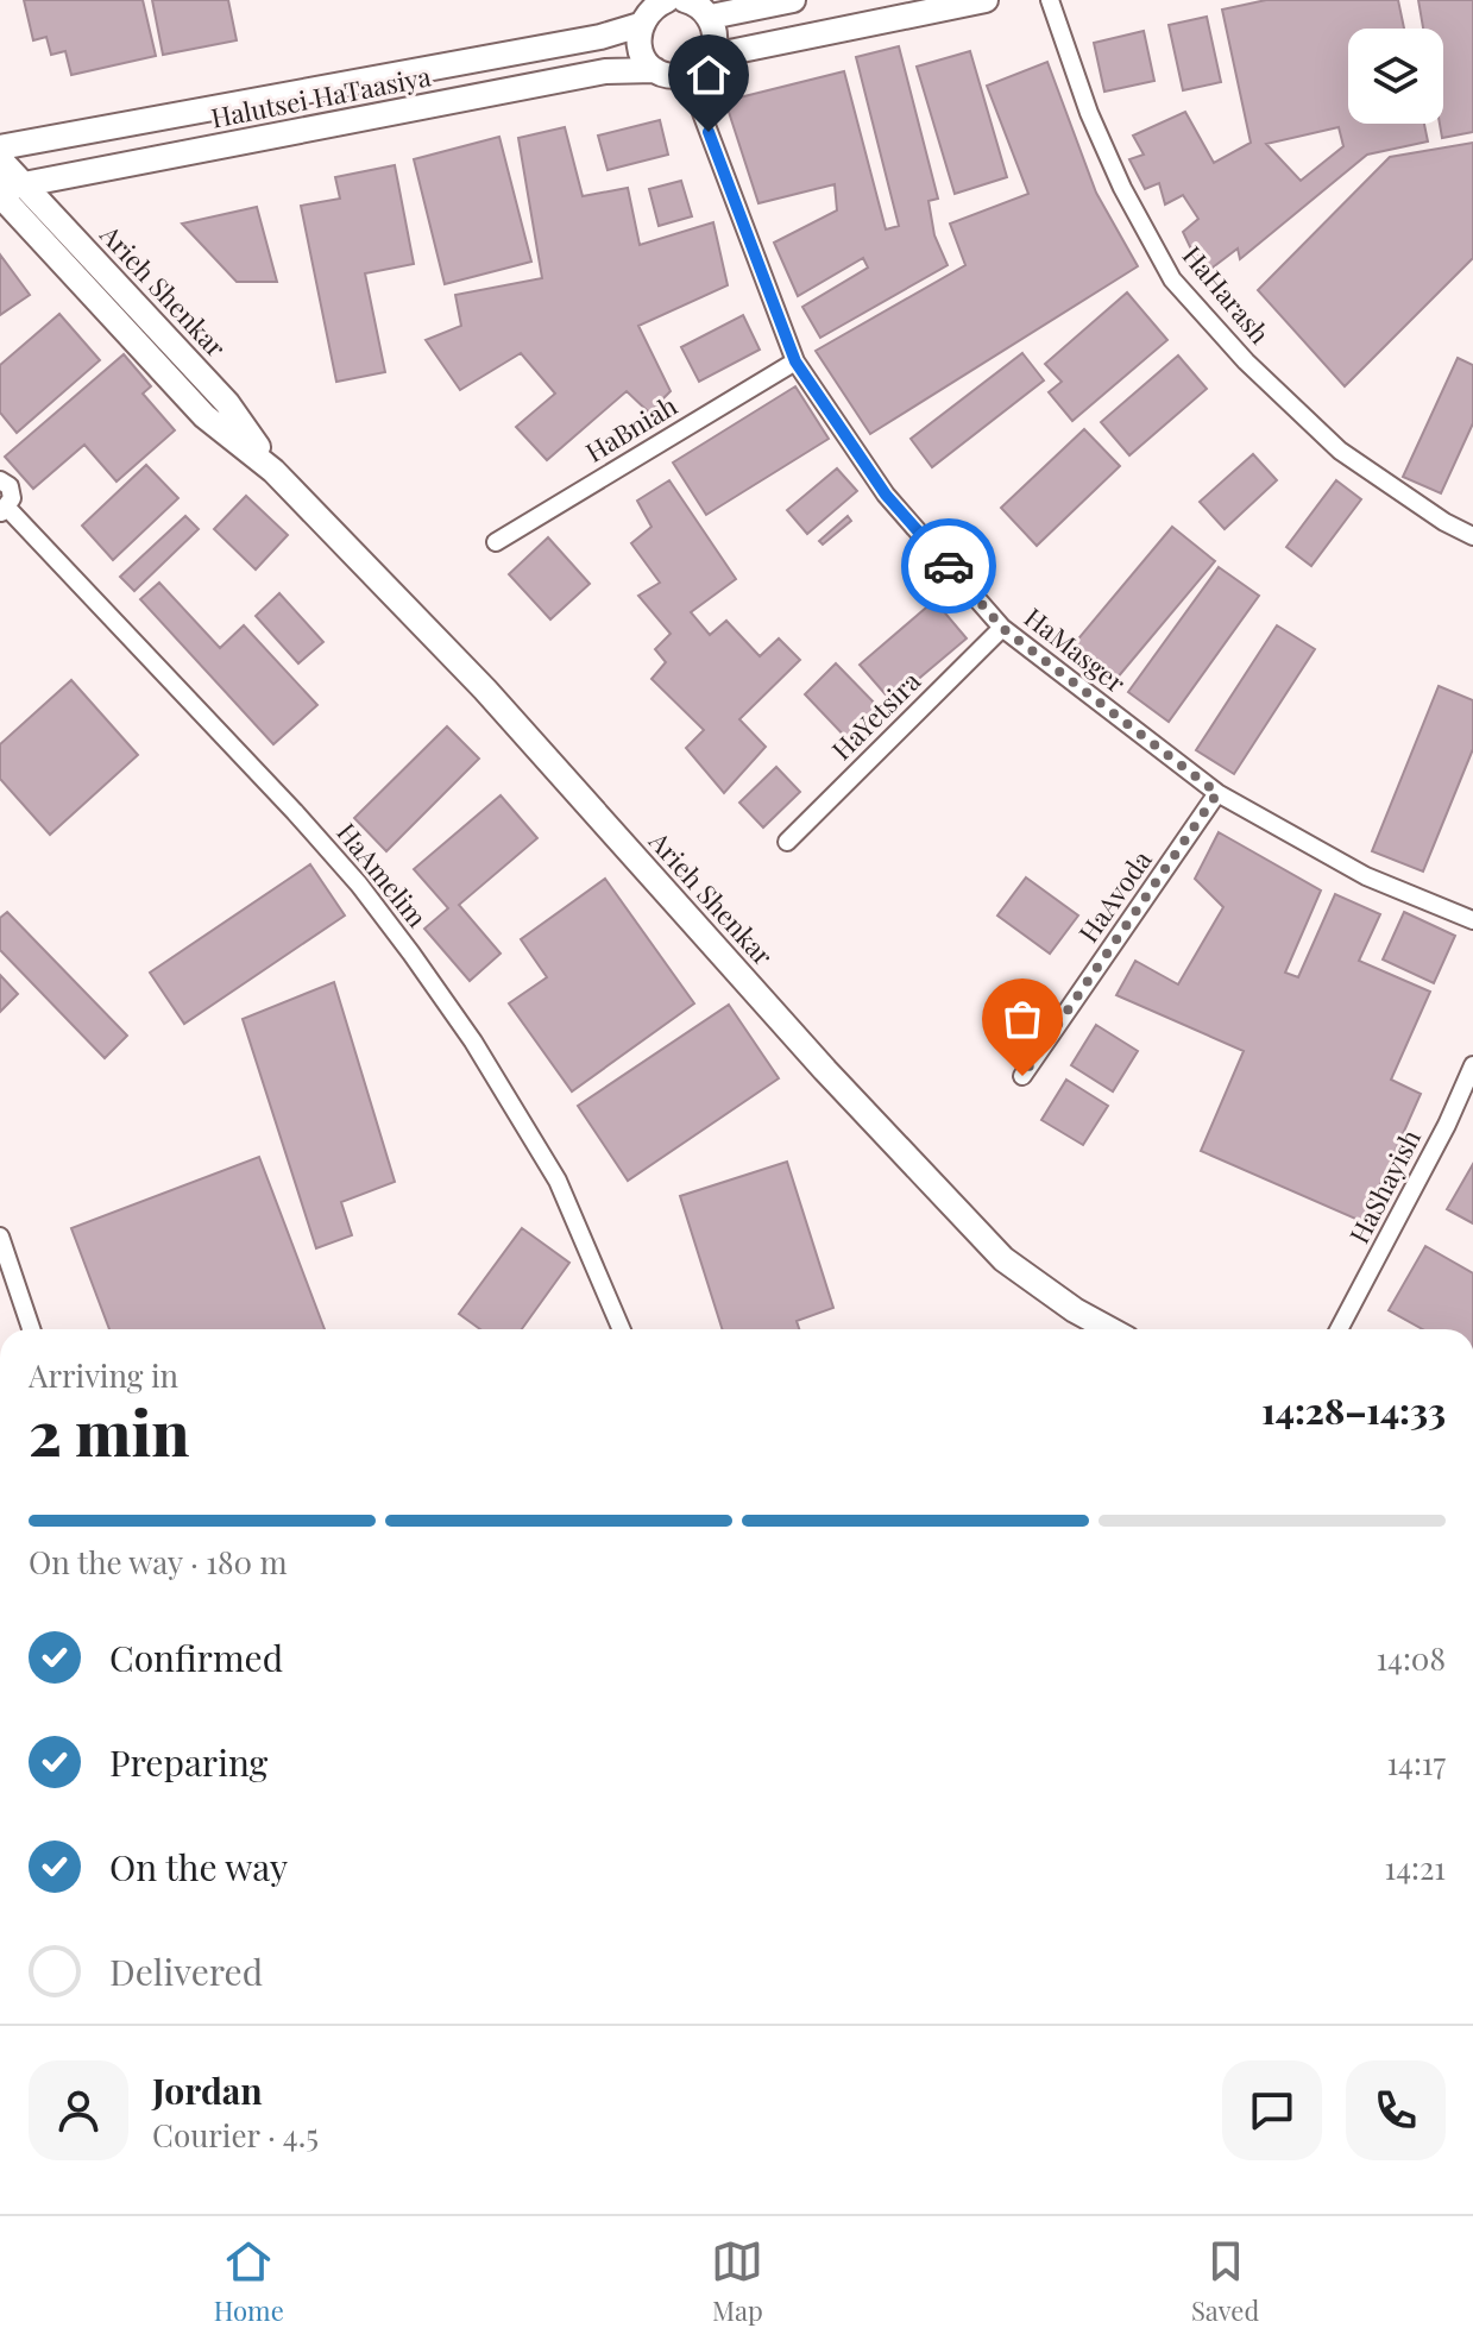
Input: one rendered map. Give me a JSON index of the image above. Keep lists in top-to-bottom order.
{
  "streets": {
    "street": [
      "Halutsei HaTaasiya",
      "Arieh Shenkar",
      "HaHarash",
      "HaBniah",
      "HaMasger",
      "HaYetsira",
      "HaAmelim",
      "HaAvoda",
      "HaShayish"
    ]
  },
  "crossings": [
    ["Halutsei HaTaasiya", "Arieh Shenkar"],
    ["Halutsei HaTaasiya", "HaMasger"],
    ["HaBniah", "HaMasger"],
    ["HaMasger", "HaYetsira"],
    ["HaMasger", "HaAvoda"]
  ],
  "page": {
    "heading": ["2 min", "Arriving in", "14:28–14:33"],
    "panel": ["Jordan", "Courier · 4.5"],
    "bar": "On the way · 180 m",
    "list": [
      ["Confirmed", "14:08"],
      ["Preparing", "14:17"],
      ["On the way", "14:21"],
      "Delivered"
    ],
    "tabs": ["Home", "Map", "Saved"]
  }
}
